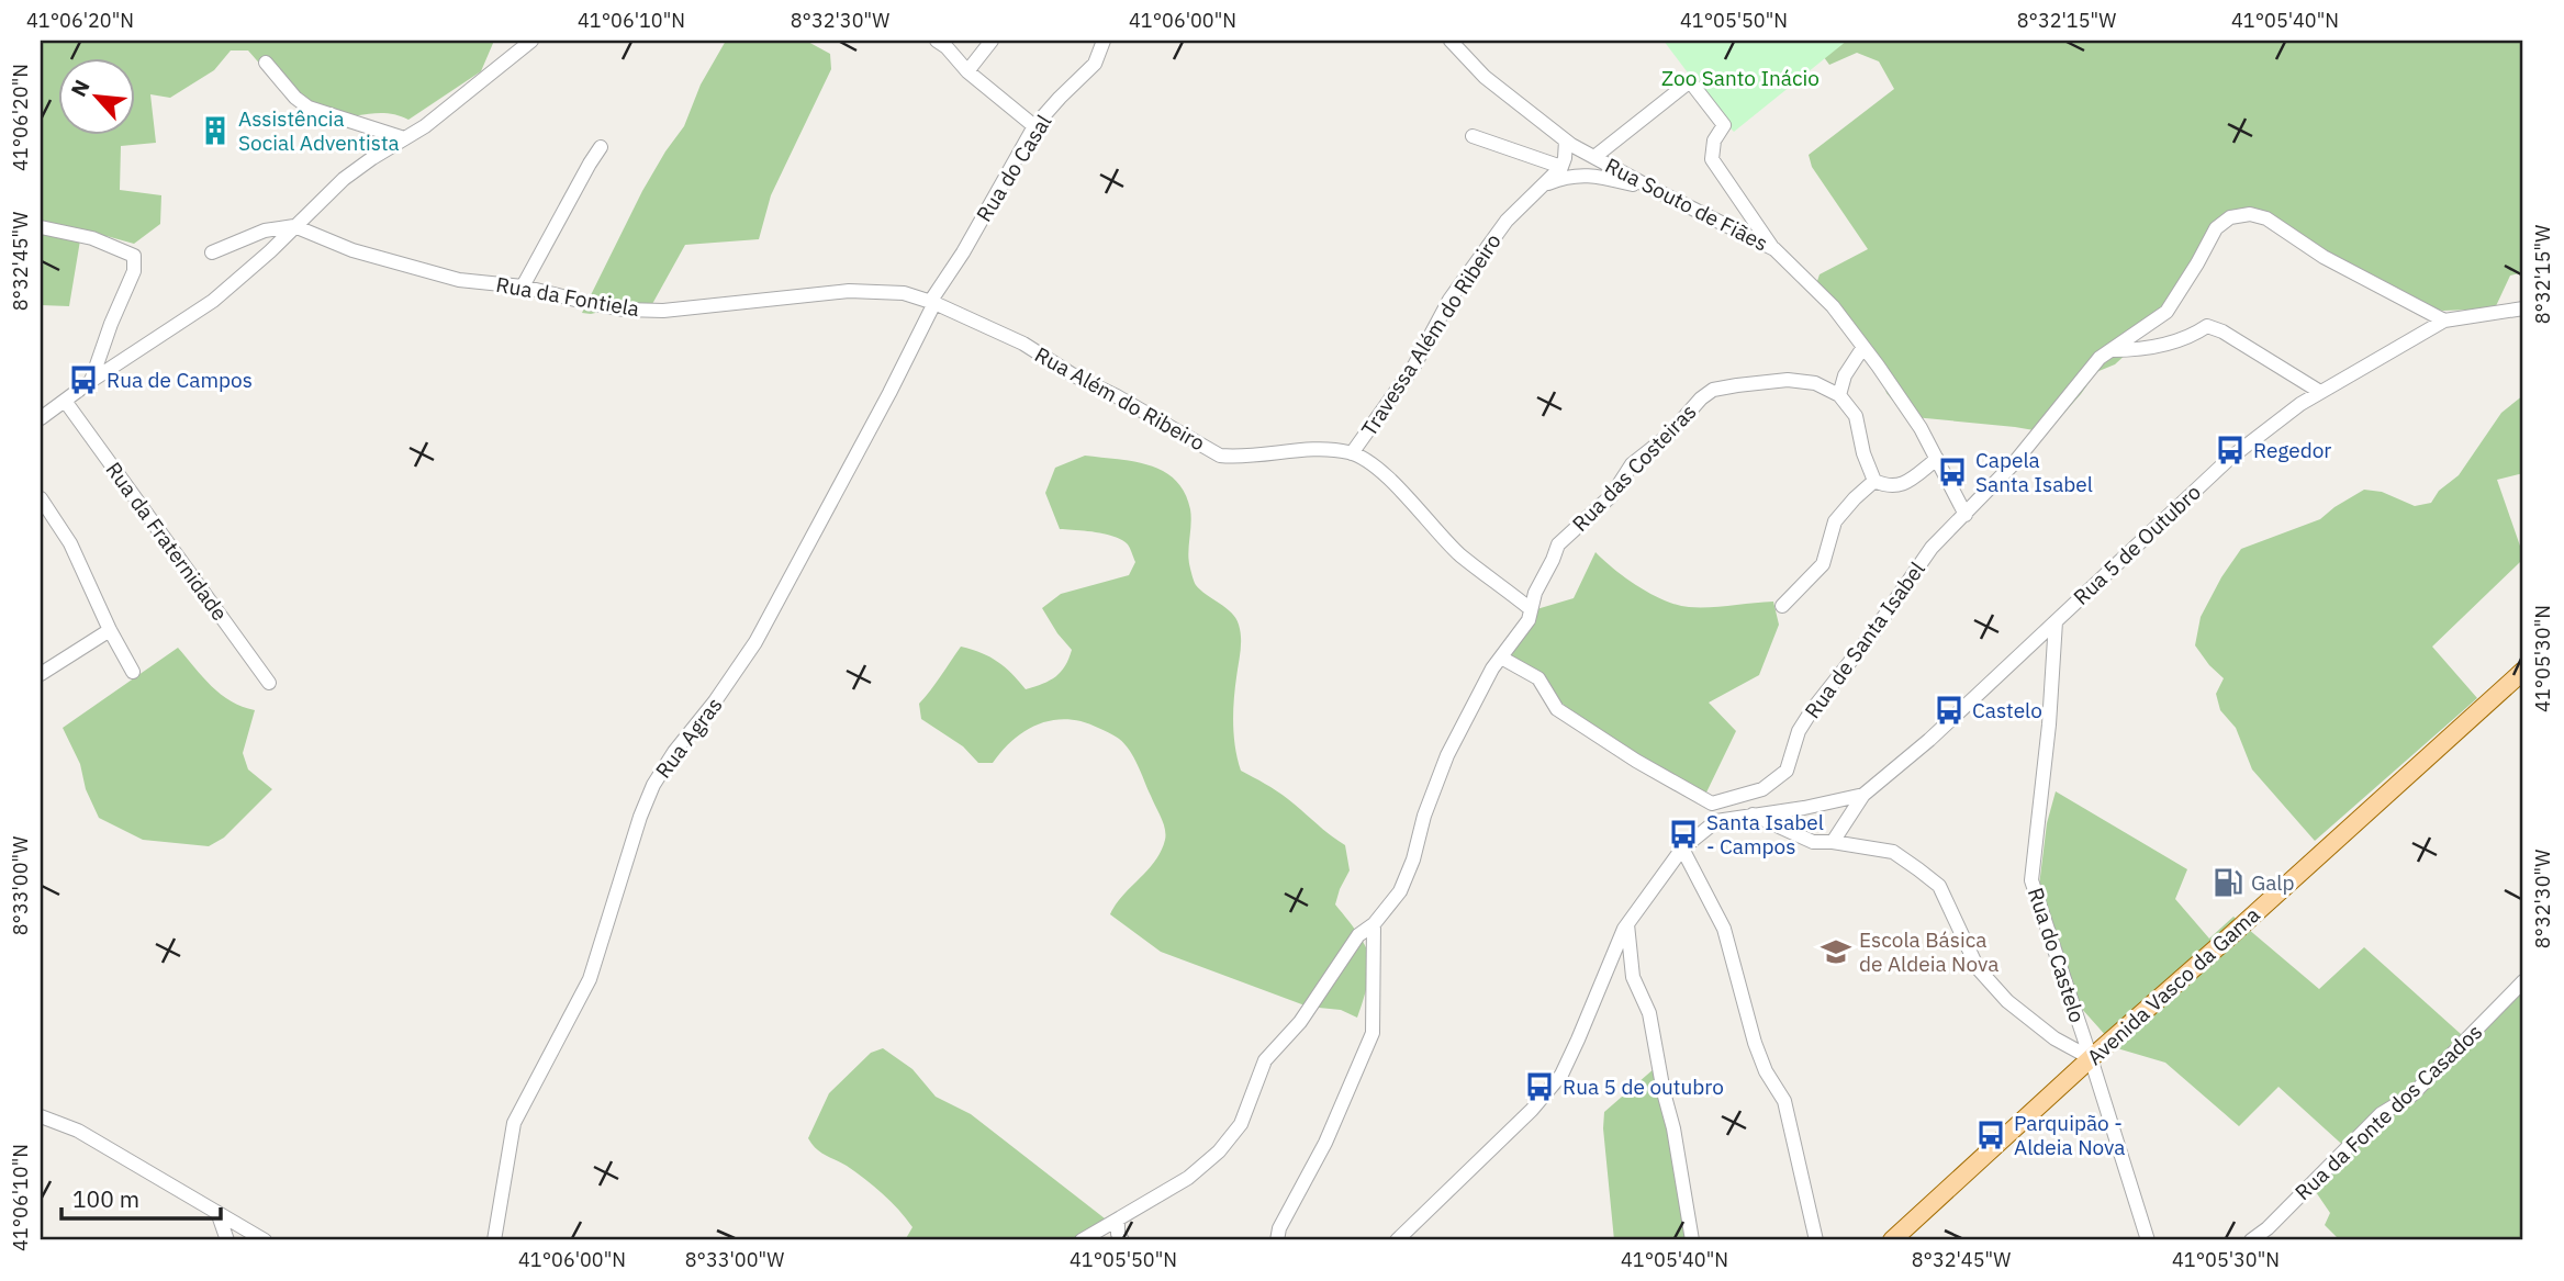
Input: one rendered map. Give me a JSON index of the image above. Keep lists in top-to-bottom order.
{
  "streets": {
    "main road": ["Avenida Vasco da Gama"],
    "street": [
      "Rua do Casal",
      "Rua Souto de Fiães",
      "Rua da Fontiela",
      "Travessa Além do Ribeiro",
      "Rua Além do Ribeiro",
      "Rua das Costeiras",
      "Rua da Fraternidade",
      "Rua 5 de Outubro",
      "Rua de Santa Isabel",
      "Rua Agras",
      "Rua do Castelo",
      "Rua da Fonte dos Casados"
    ]
  },
  "crossings": [
    ["Rua do Casal", "Rua da Fontiela"],
    ["Rua do Casal", "Rua Além do Ribeiro"],
    ["Rua do Casal", "Rua Agras"],
    ["Rua Souto de Fiães", "Travessa Além do Ribeiro"],
    ["Rua Souto de Fiães", "Rua de Santa Isabel"],
    ["Rua da Fontiela", "Rua Além do Ribeiro"],
    ["Rua da Fontiela", "Rua Agras"],
    ["Travessa Além do Ribeiro", "Rua Além do Ribeiro"],
    ["Rua Além do Ribeiro", "Rua Agras"],
    ["Rua 5 de Outubro", "Rua de Santa Isabel"],
    ["Rua 5 de Outubro", "Rua do Castelo"],
    ["Rua do Castelo", "Avenida Vasco da Gama"]
  ],
  "parks": ["Zoo Santo Inácio"],
  "places": {
    "building": ["Assistência Social Adventista"],
    "bus stop": [
      "Rua de Campos",
      "Regedor",
      "Capela Santa Isabel",
      "Castelo",
      "Santa Isabel - Campos",
      "Rua 5 de outubro",
      "Parquipão - Aldeia Nova"
    ],
    "fuel station": ["Galp"],
    "school or university": ["Escola Básica de Aldeia Nova"]
  },
  "scale_bar": "100 m",
  "north": "top left",
  "coordinates": [
    "41°06'20\"N",
    "41°06'10\"N",
    "8°32'30\"W",
    "41°06'00\"N",
    "41°05'50\"N",
    "8°32'15\"W",
    "41°05'40\"N",
    "8°32'45\"W",
    "41°05'30\"N",
    "8°33'00\"W"
  ]
}
